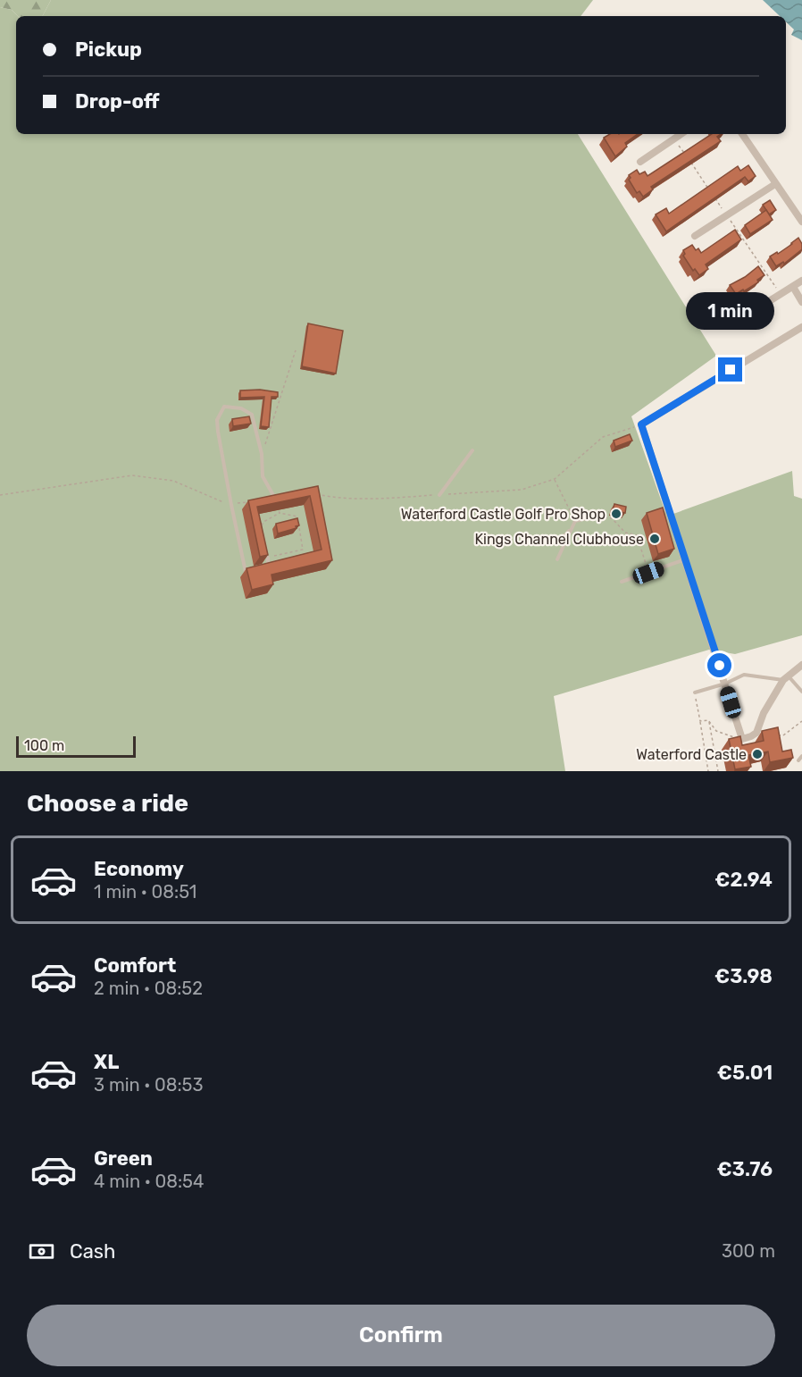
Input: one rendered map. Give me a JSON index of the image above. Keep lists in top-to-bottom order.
{
  "places": ["Waterford Castle Golf Pro Shop", "Kings Channel Clubhouse", "Waterford Castle"],
  "scale_bar": "100 m",
  "page": {
    "banner": ["Pickup", "Drop-off"],
    "bubble": "1 min",
    "scale": "100 m",
    "heading": "Choose a ride",
    "list": [
      {
        "name": "Economy",
        "note": "1 min · 08:51",
        "value": "€2.94"
      },
      {
        "name": "Comfort",
        "note": "2 min · 08:52",
        "value": "€3.98"
      },
      {
        "name": "XL",
        "note": "3 min · 08:53",
        "value": "€5.01"
      },
      {
        "name": "Green",
        "note": "4 min · 08:54",
        "value": "€3.76"
      }
    ],
    "pay": ["Cash", "300 m"],
    "buttons": "Confirm"
  }
}
